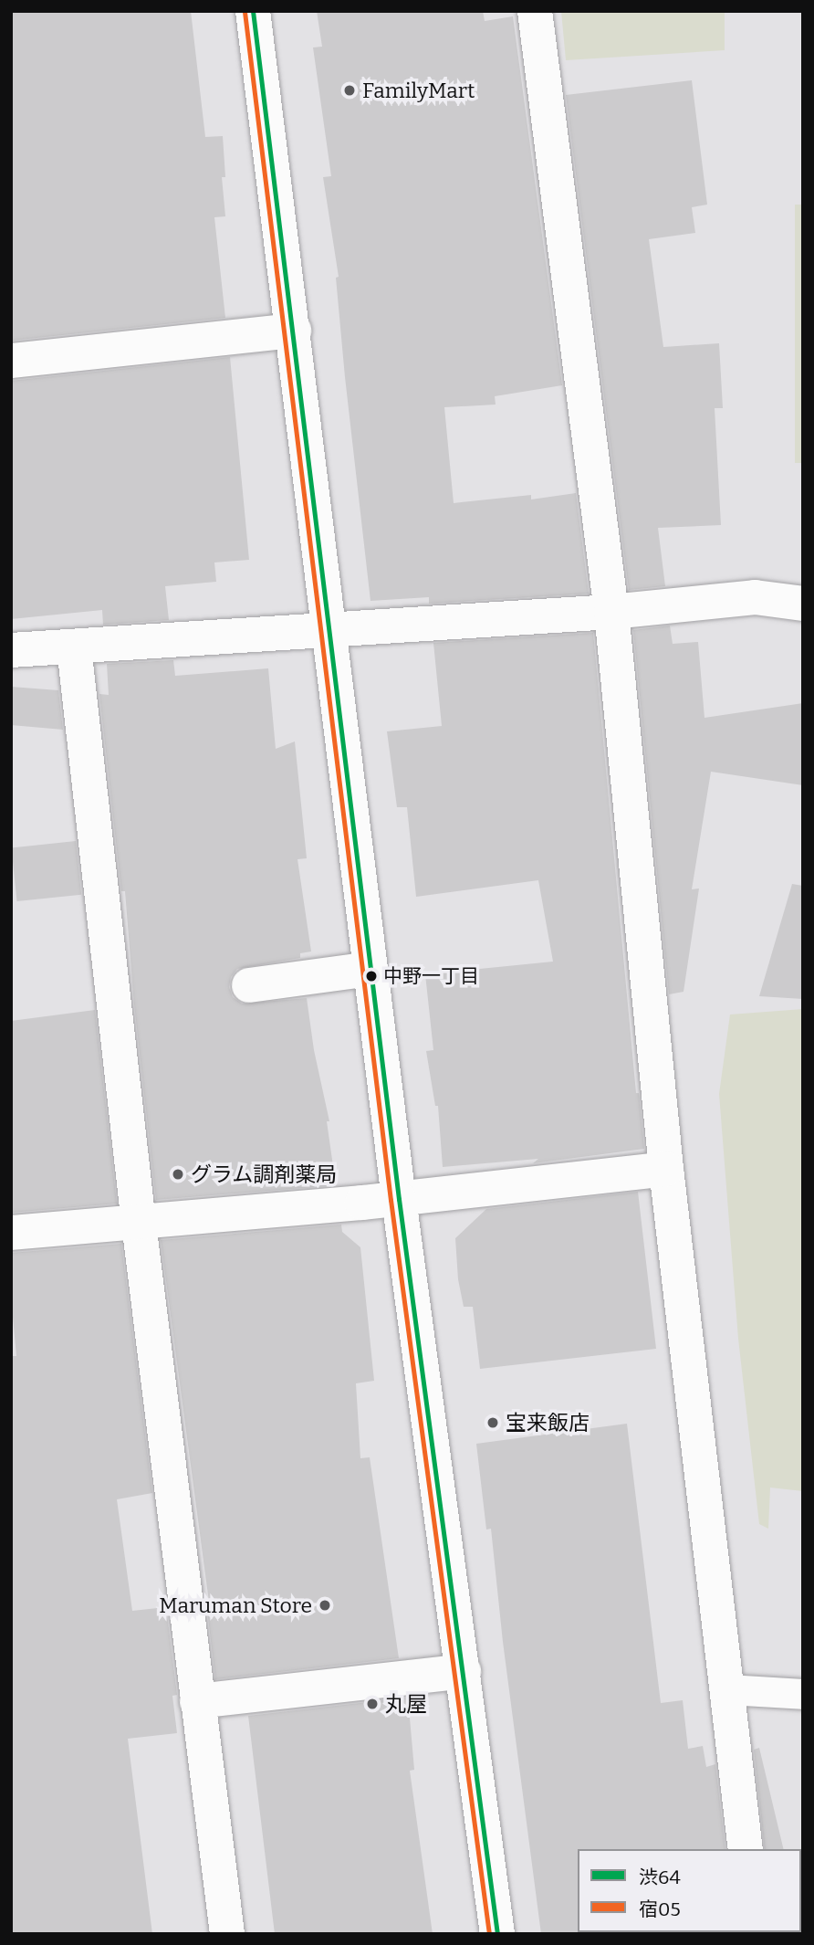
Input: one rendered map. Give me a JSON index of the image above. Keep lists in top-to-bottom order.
{
  "places": [
    "FamilyMart",
    "中野一丁目",
    "グラム調剤薬局",
    "宝来飯店",
    "Maruman Store",
    "丸屋"
  ],
  "lines": ["transit line 渋64", "transit line 宿05"],
  "legend": ["渋64", "宿05"]
}
